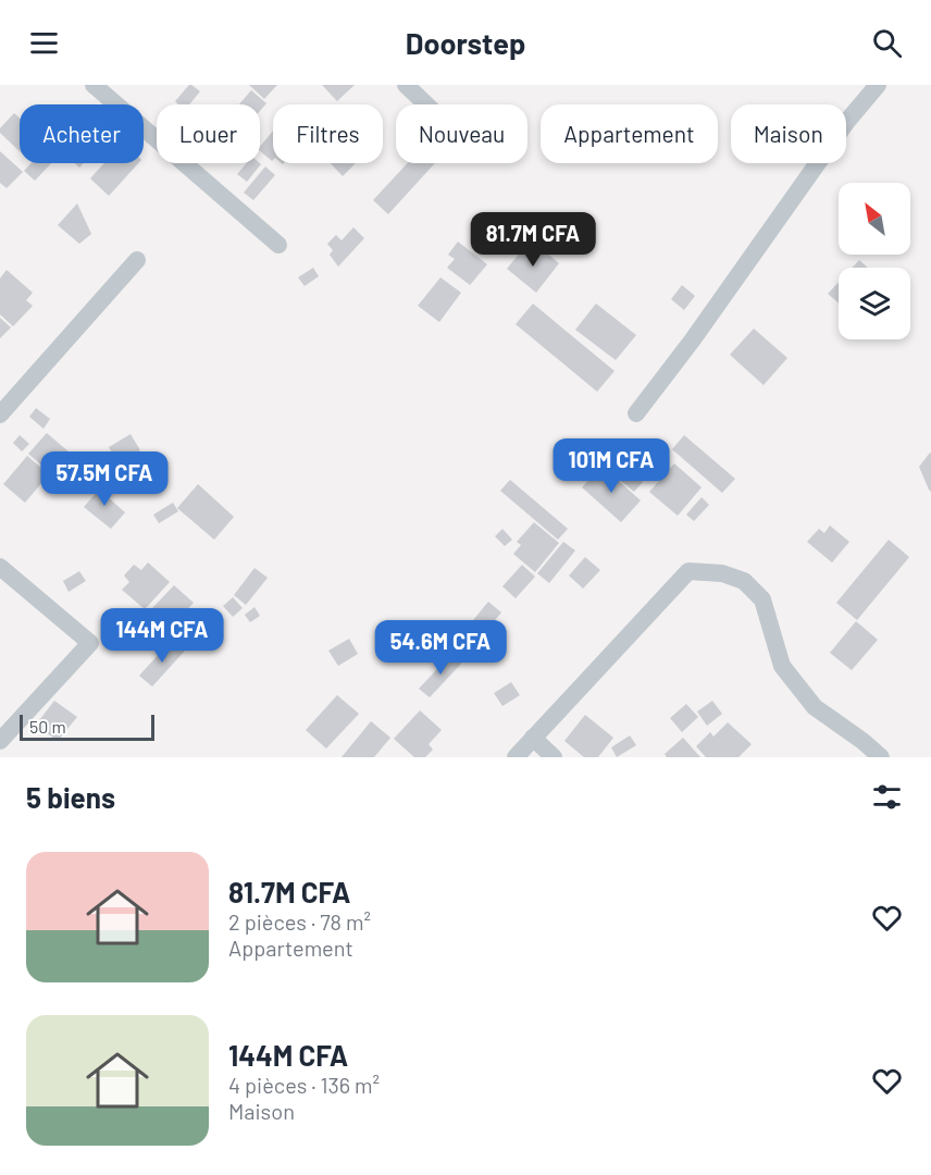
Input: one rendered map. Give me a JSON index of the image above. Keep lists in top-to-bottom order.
{
  "scale_bar": "50 m",
  "north": "top left",
  "page": {
    "header": "Doorstep",
    "chip": [
      "Acheter",
      "Louer",
      "Filtres",
      "Nouveau",
      "Appartement",
      "Maison"
    ],
    "price": [
      "81.7M CFA",
      "101M CFA",
      "57.5M CFA",
      "144M CFA",
      "54.6M CFA"
    ],
    "scale": "50 m",
    "heading": "5 biens",
    "list": [
      {
        "name": "81.7M CFA",
        "note": "2 pièces · 78 m² · Appartement"
      },
      {
        "name": "144M CFA",
        "note": "4 pièces · 136 m² · Maison"
      }
    ]
  }
}
